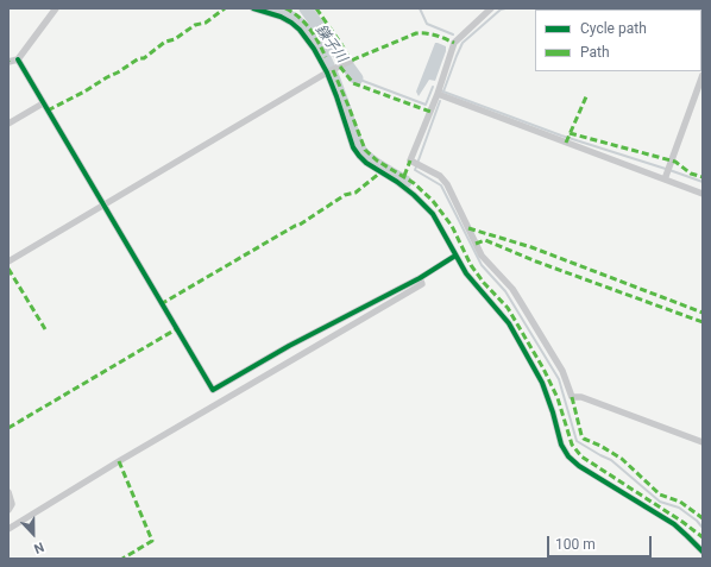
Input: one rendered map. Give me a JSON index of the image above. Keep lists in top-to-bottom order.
{
  "water": ["鎌子川"],
  "legend": ["Cycle path", "Path"],
  "scale_bar": "100 m",
  "north": "bottom"
}
